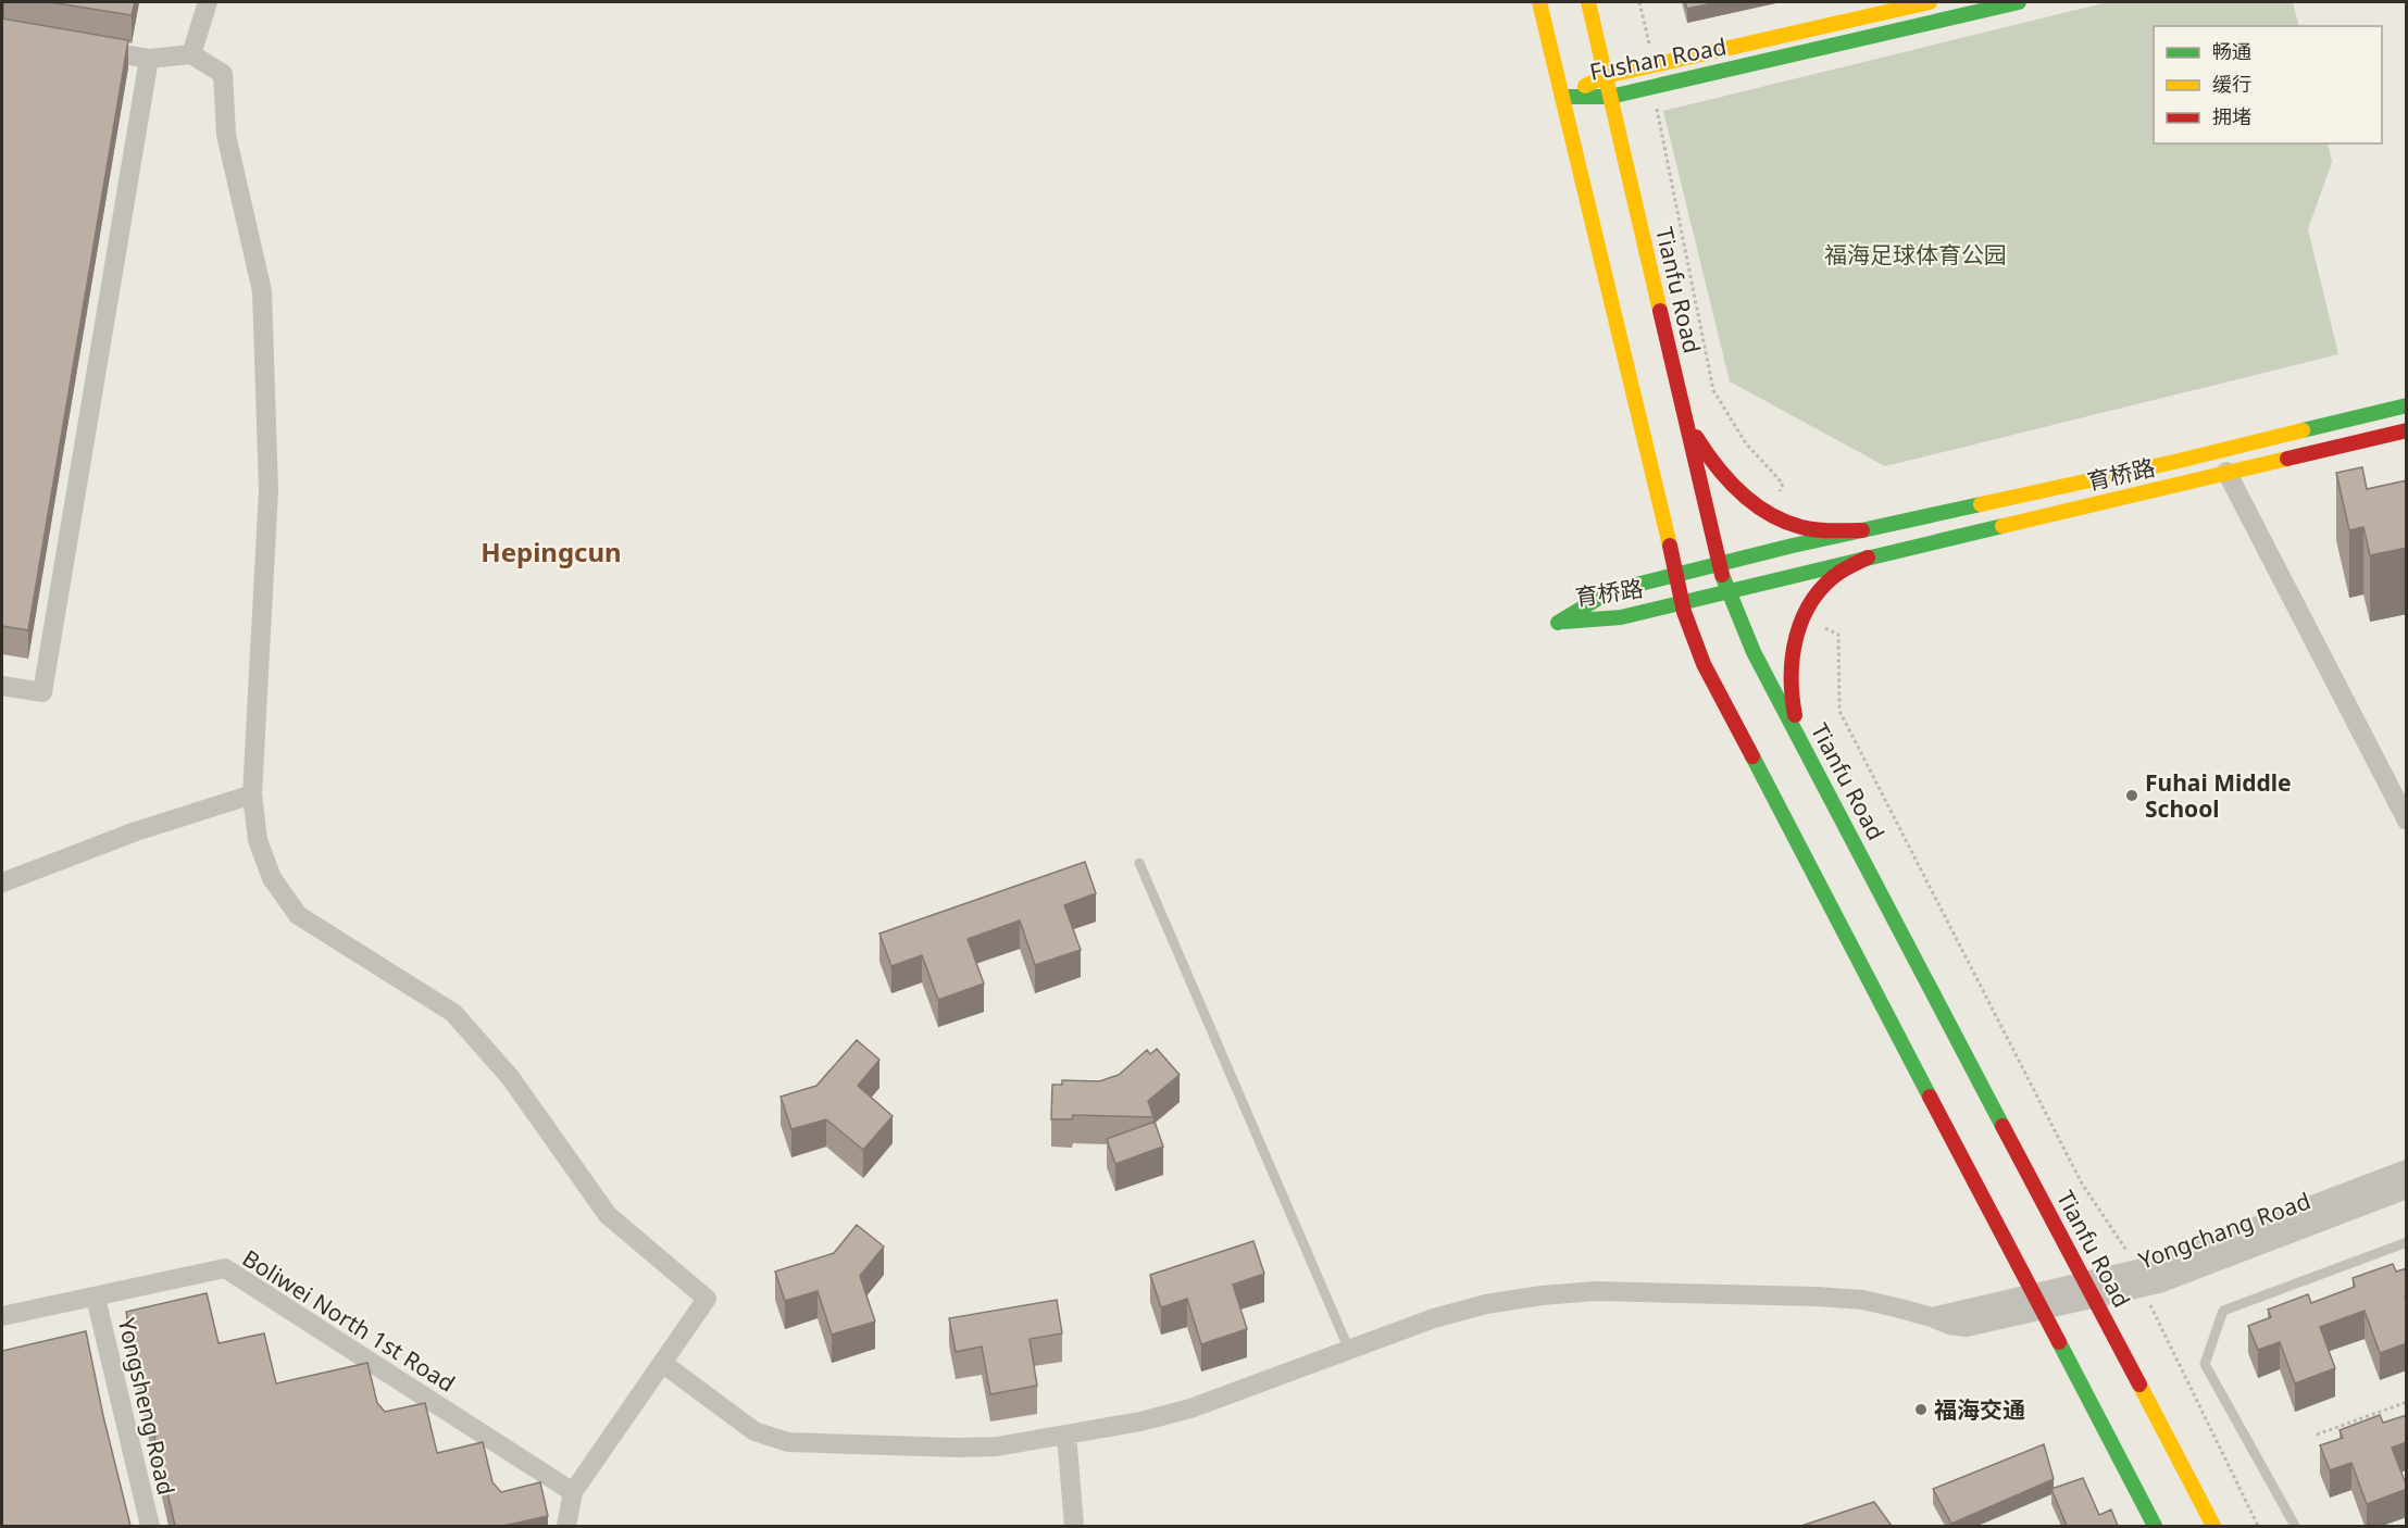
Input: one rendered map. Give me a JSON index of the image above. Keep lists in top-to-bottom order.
{
  "streets": {
    "main road": ["Fushan Road", "Tianfu Road", "育桥路"],
    "street": ["Yongchang Road", "Boliwei North 1st Road", "Yongsheng Road"]
  },
  "crossings": [
    ["Fushan Road", "Tianfu Road"],
    ["Tianfu Road", "育桥路"],
    ["Tianfu Road", "Yongchang Road"],
    ["Boliwei North 1st Road", "Yongsheng Road"]
  ],
  "districts": ["Hepingcun"],
  "parks": ["福海足球体育公园"],
  "places": ["Fuhai Middle School", "福海交通"],
  "legend": ["畅通", "缓行", "拥堵"]
}
